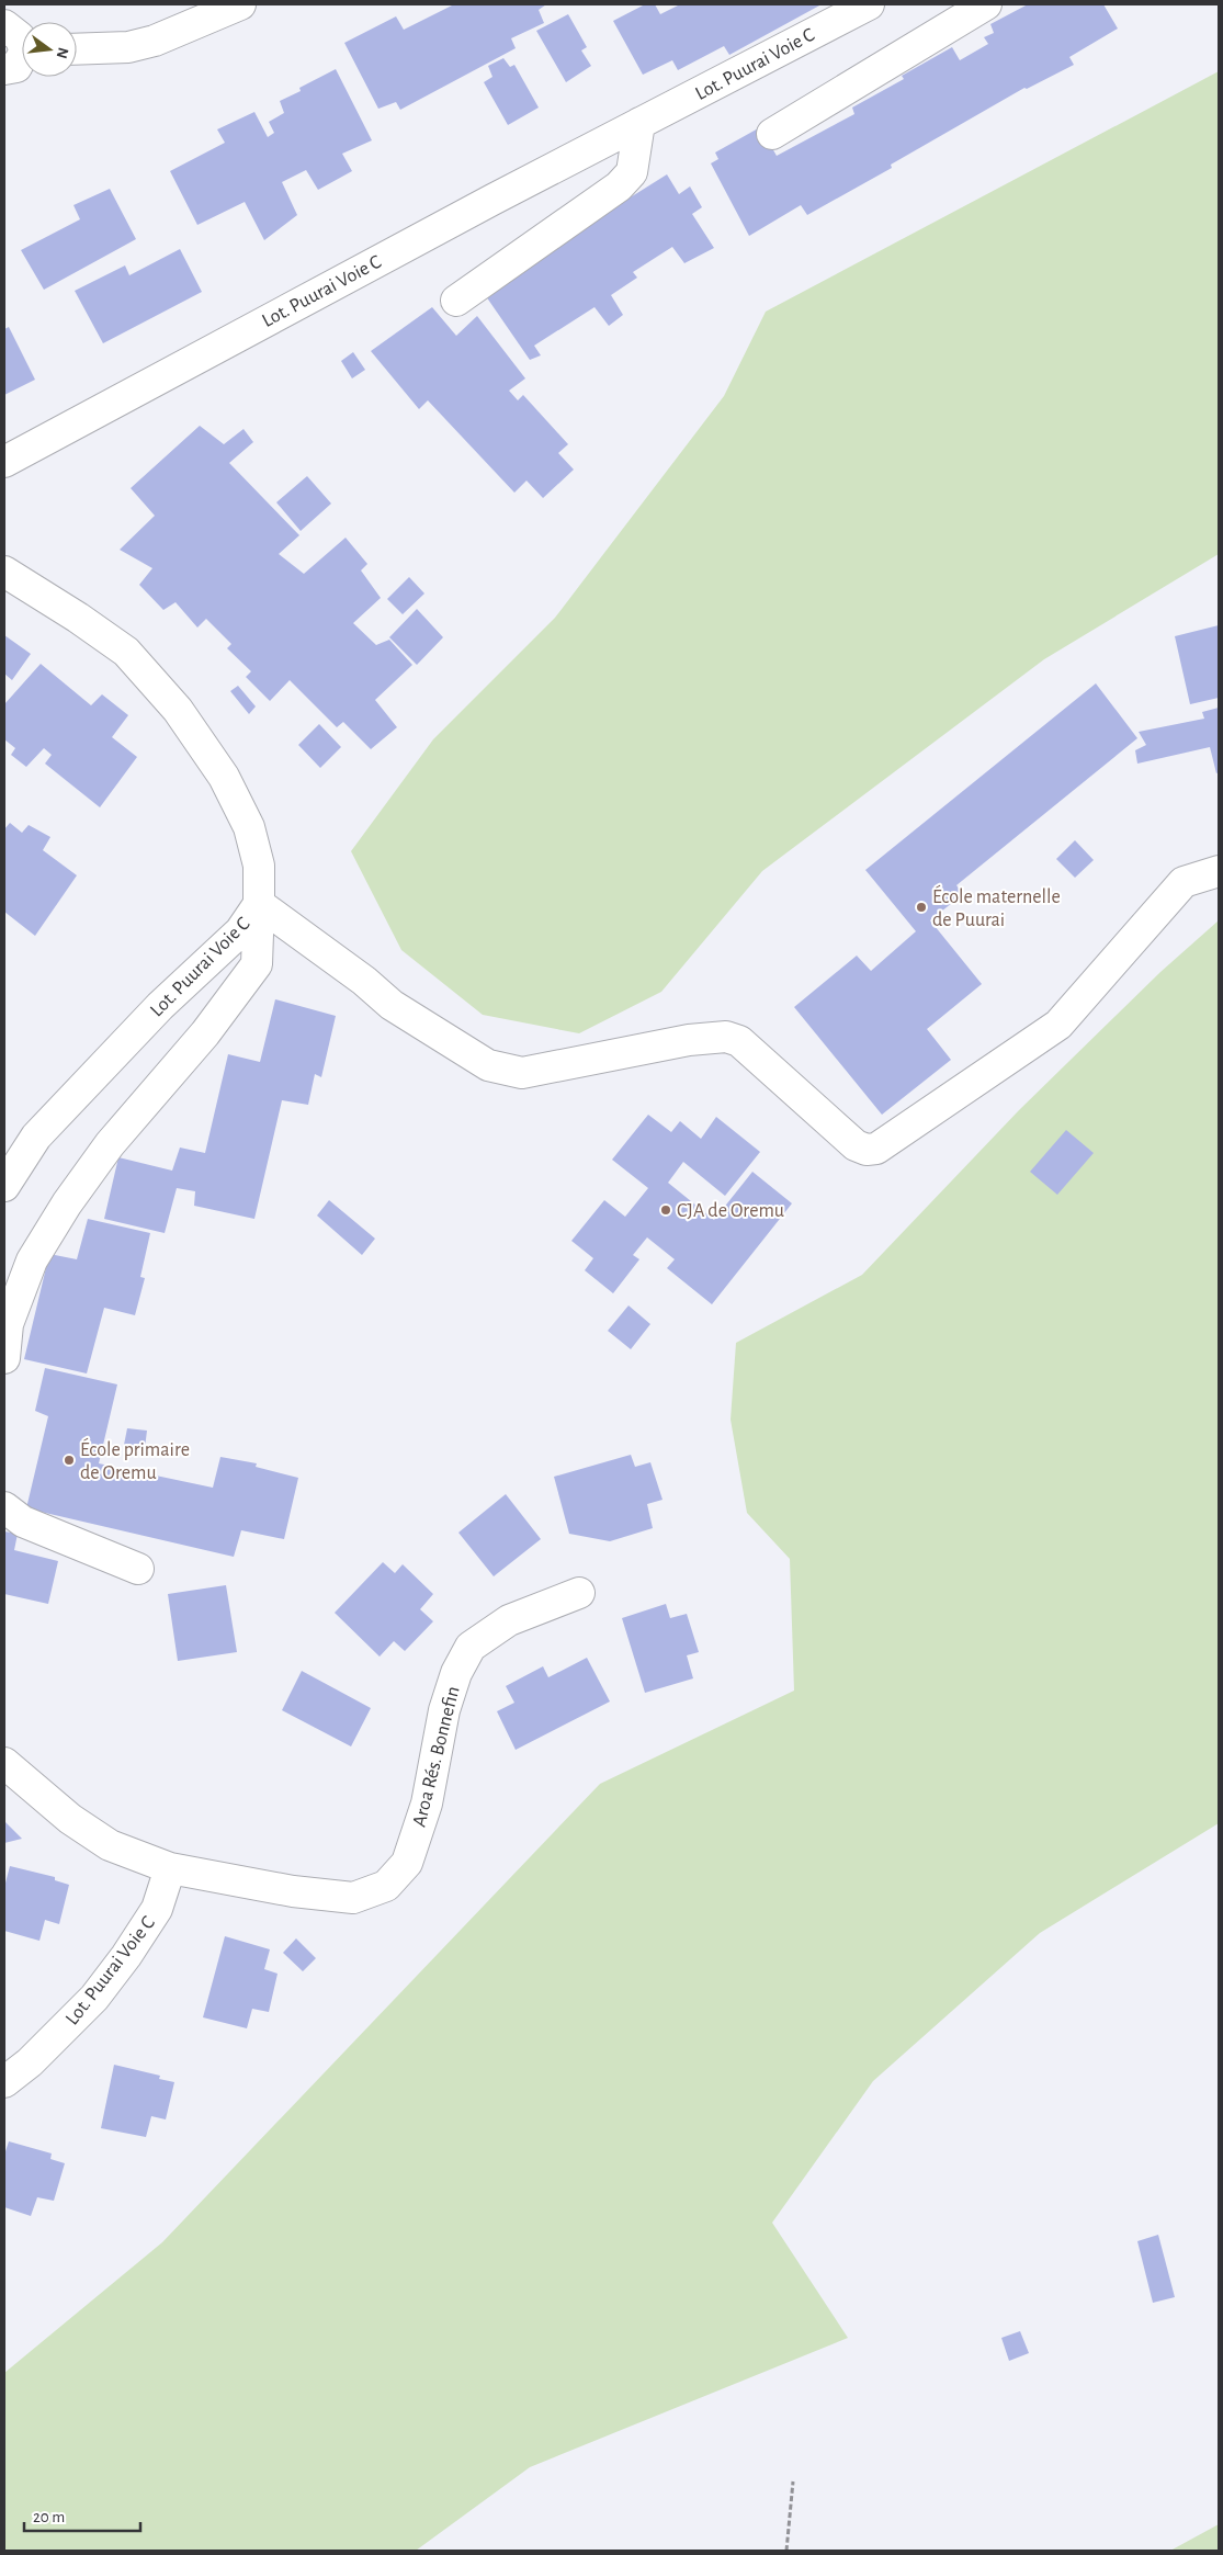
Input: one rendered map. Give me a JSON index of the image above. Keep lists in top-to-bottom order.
{
  "streets": {
    "street": ["Lot. Puurai Voie C", "Aroa Rés. Bonnefin"]
  },
  "crossings": [
    ["Lot. Puurai Voie C", "Aroa Rés. Bonnefin"]
  ],
  "places": ["École maternelle de Puurai", "CJA de Oremu", "École primaire de Oremu"],
  "scale_bar": "20 m",
  "north": "right"
}
